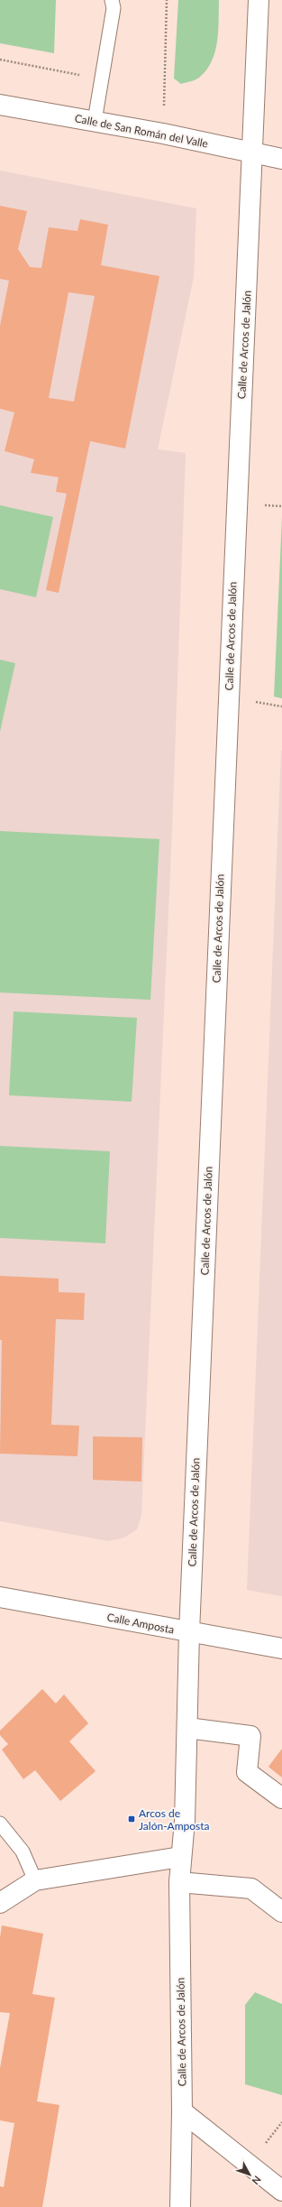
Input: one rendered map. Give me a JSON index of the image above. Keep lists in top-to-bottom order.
{
  "streets": {
    "street": ["Calle de San Román del Valle", "Calle de Arcos de Jalón", "Calle Amposta"]
  },
  "crossings": [
    ["Calle de San Román del Valle", "Calle de Arcos de Jalón"],
    ["Calle de Arcos de Jalón", "Calle Amposta"]
  ],
  "places": {
    "transit": ["Arcos de Jalón-Amposta"]
  },
  "north": "bottom right"
}
